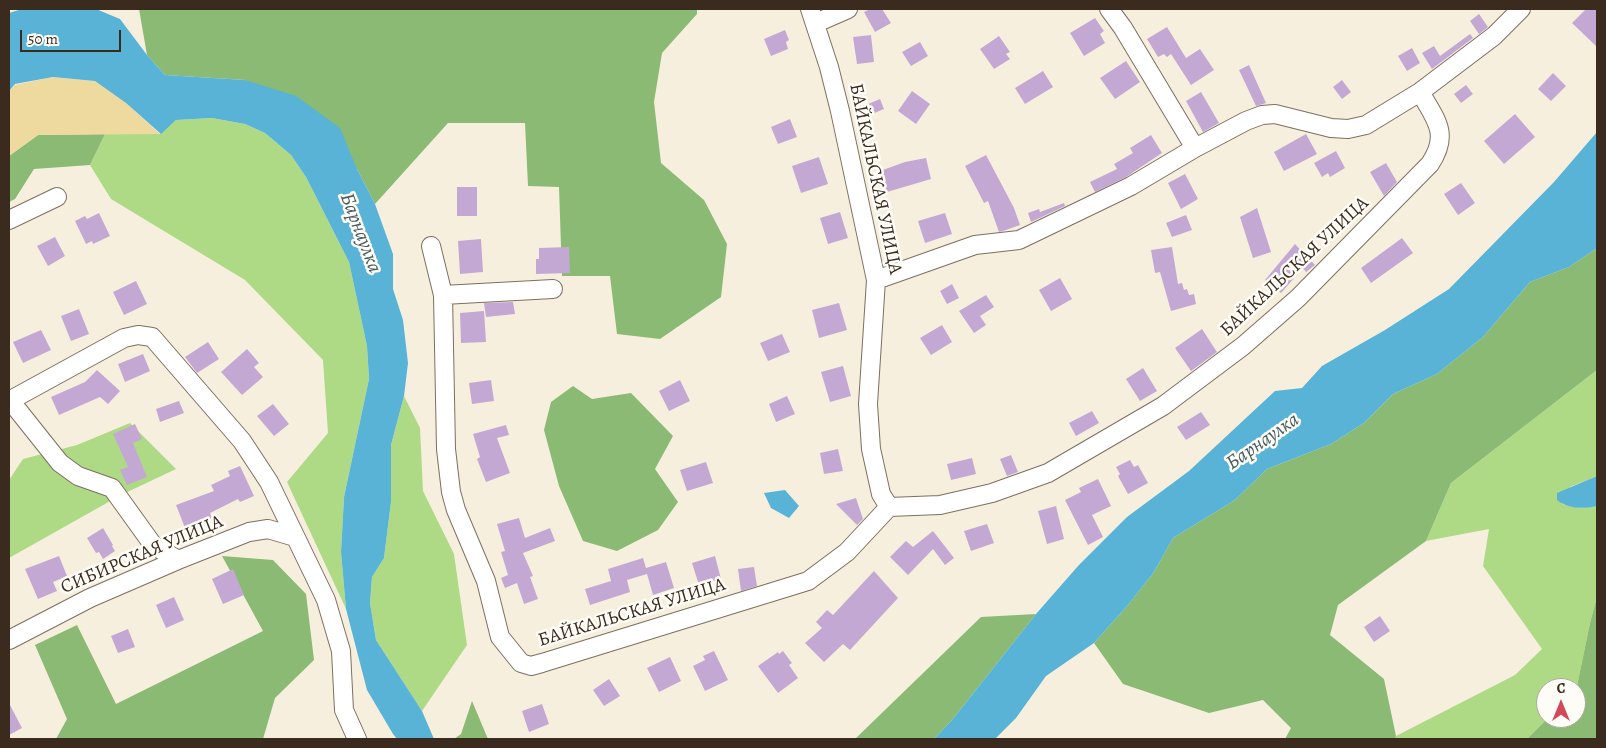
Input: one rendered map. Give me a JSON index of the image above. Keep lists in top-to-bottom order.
{
  "streets": {
    "street": ["БАЙКАЛЬСКАЯ УЛИЦА", "СИБИРСКАЯ УЛИЦА"]
  },
  "water": ["Барнаулка"],
  "scale_bar": "50 m",
  "north": "top"
}
